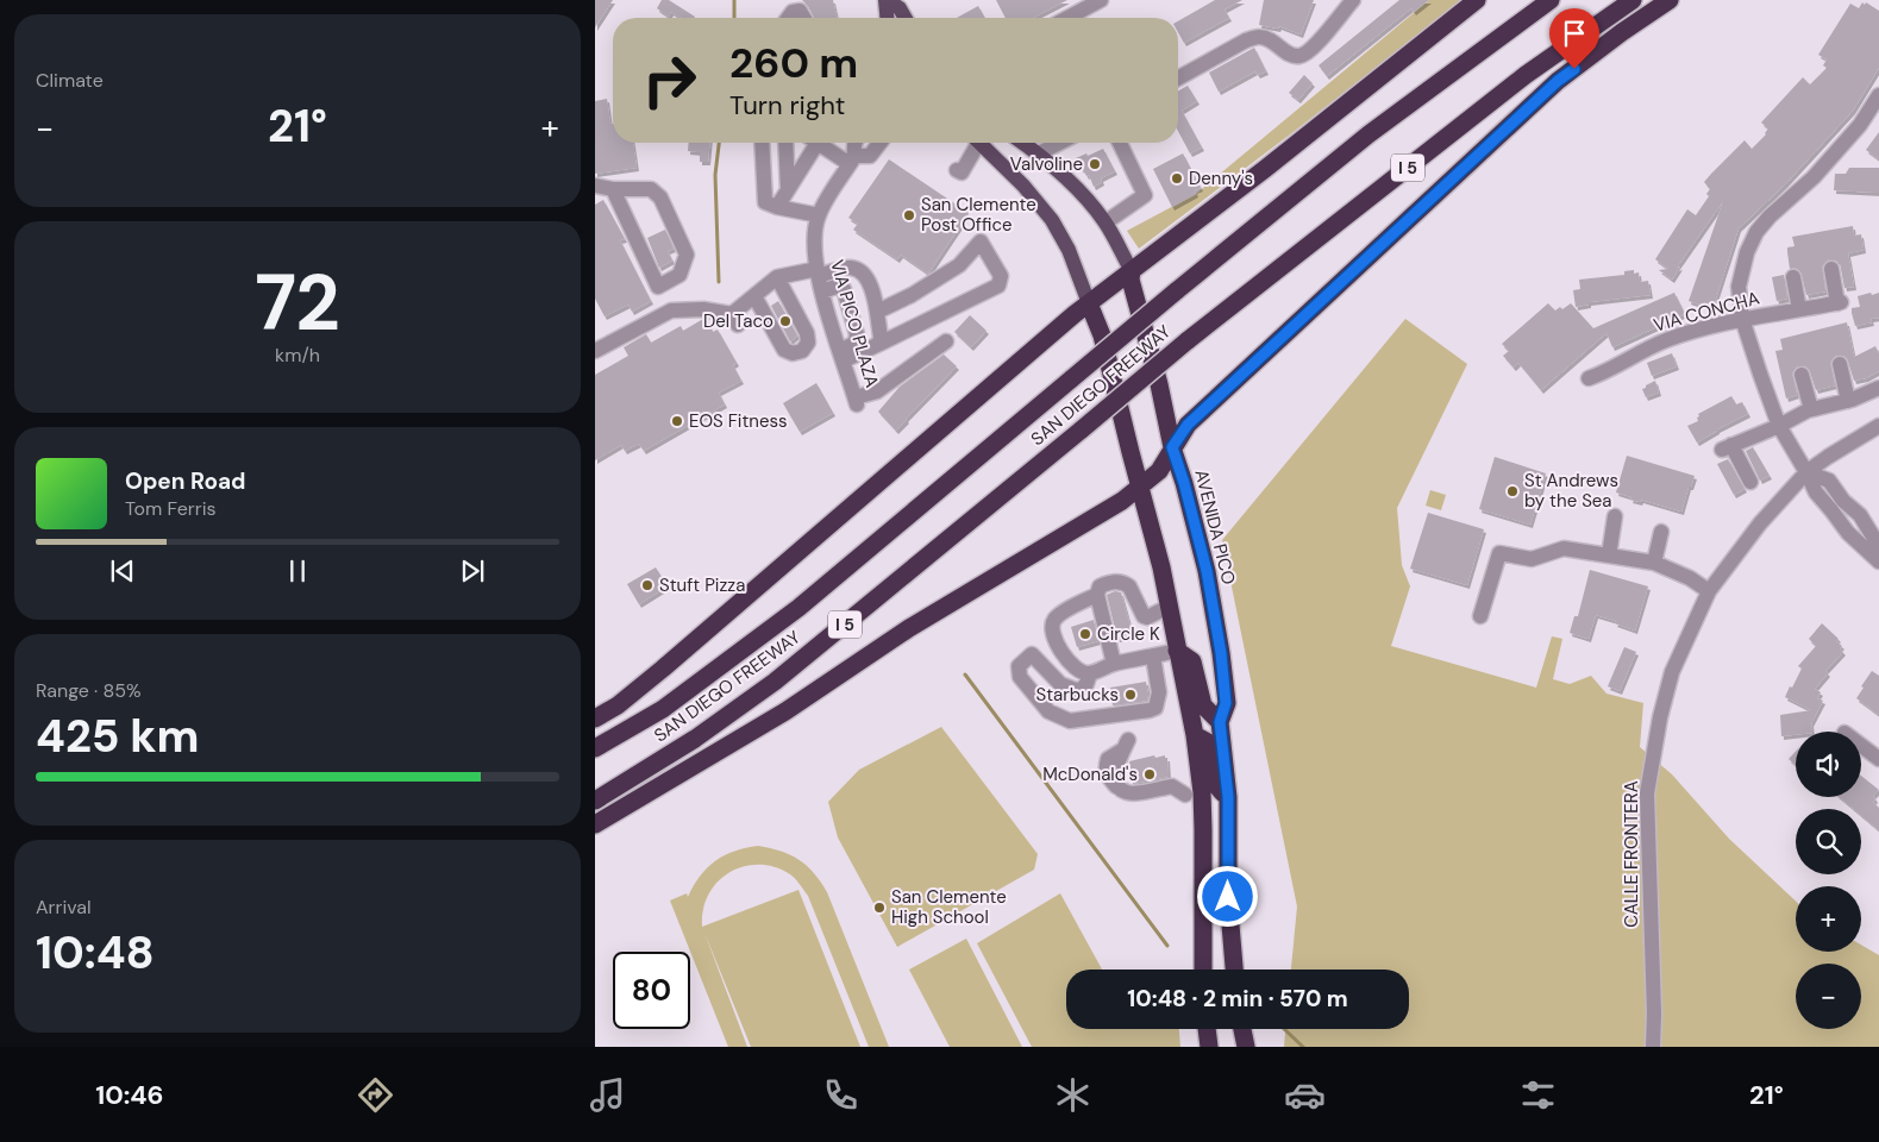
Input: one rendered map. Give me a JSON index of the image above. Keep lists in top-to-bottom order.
{
  "streets": {
    "highway": ["I 5", "SAN DIEGO FREEWAY", "AVENIDA PICO"],
    "street": ["VIA CONCHA", "VIA PICO PLAZA", "CALLE FRONTERA"]
  },
  "places": [
    "Valvoline",
    "Denny's",
    "San Clemente Post Office",
    "Del Taco",
    "EOS Fitness",
    "St Andrews by the Sea",
    "Stuft Pizza",
    "Circle K",
    "Starbucks",
    "McDonald's",
    "San Clemente High School"
  ],
  "page": {
    "tile": [
      "Climate",
      ["72", "km/h"],
      ["Range · 85%", "425 km"],
      ["Arrival", "10:48"]
    ],
    "turn": ["260 m", "Turn right"],
    "heat": ["−", "21°", "+"],
    "song": ["Open Road", "Tom Ferris"],
    "map_buttons": ["+", "−"],
    "limit": "80",
    "trip": "10:48 · 2 min · 570 m",
    "tabs": ["10:46", "21°"]
  }
}
